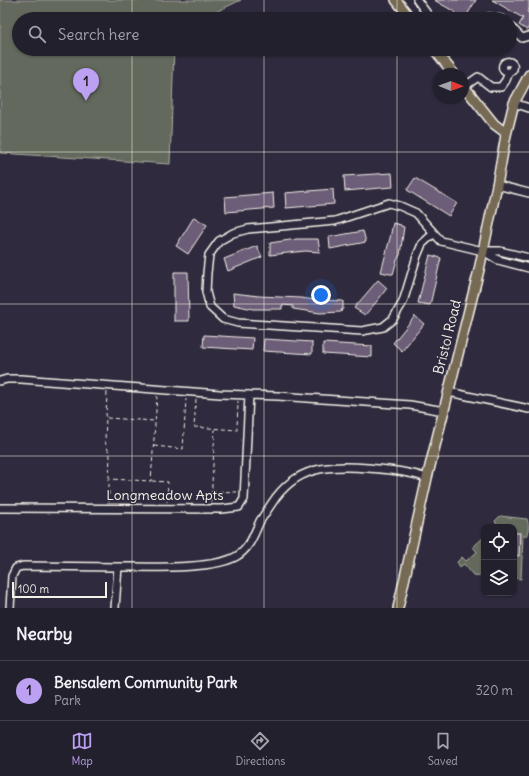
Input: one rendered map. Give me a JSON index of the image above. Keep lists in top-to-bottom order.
{
  "streets": {
    "main road": ["Bristol Road"],
    "street": ["Longmeadow Apts"]
  },
  "scale_bar": "100 m",
  "north": "right",
  "page": {
    "search": "Search here",
    "pins": "1",
    "scale": "100 m",
    "heading": "Nearby",
    "list": [
      {
        "mark": "1",
        "name": "Bensalem Community Park",
        "note": "Park",
        "value": "320 m"
      }
    ],
    "nav": ["Map", "Directions", "Saved"]
  }
}
